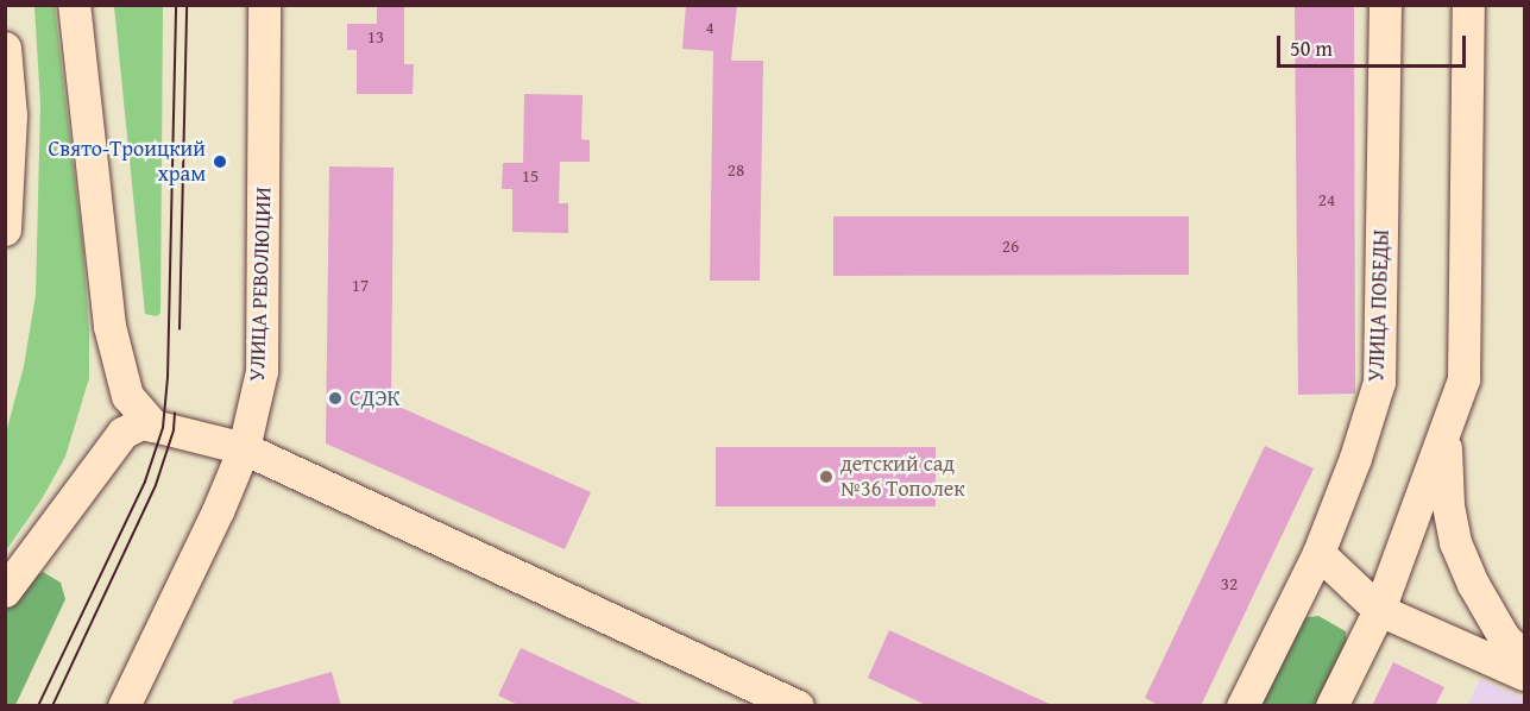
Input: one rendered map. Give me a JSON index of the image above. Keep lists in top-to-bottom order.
{
  "streets": {
    "street": ["УЛИЦА РЕВОЛЮЦИИ", "УЛИЦА ПОБЕДЫ"]
  },
  "places": ["Свято-Троицкий храм", "СДЭК", "детский сад №36 Тополек"],
  "house_numbers": [
    "4",
    "13",
    "28",
    "15",
    "24",
    "26",
    "17",
    "32"
  ],
  "scale_bar": "50 m"
}
